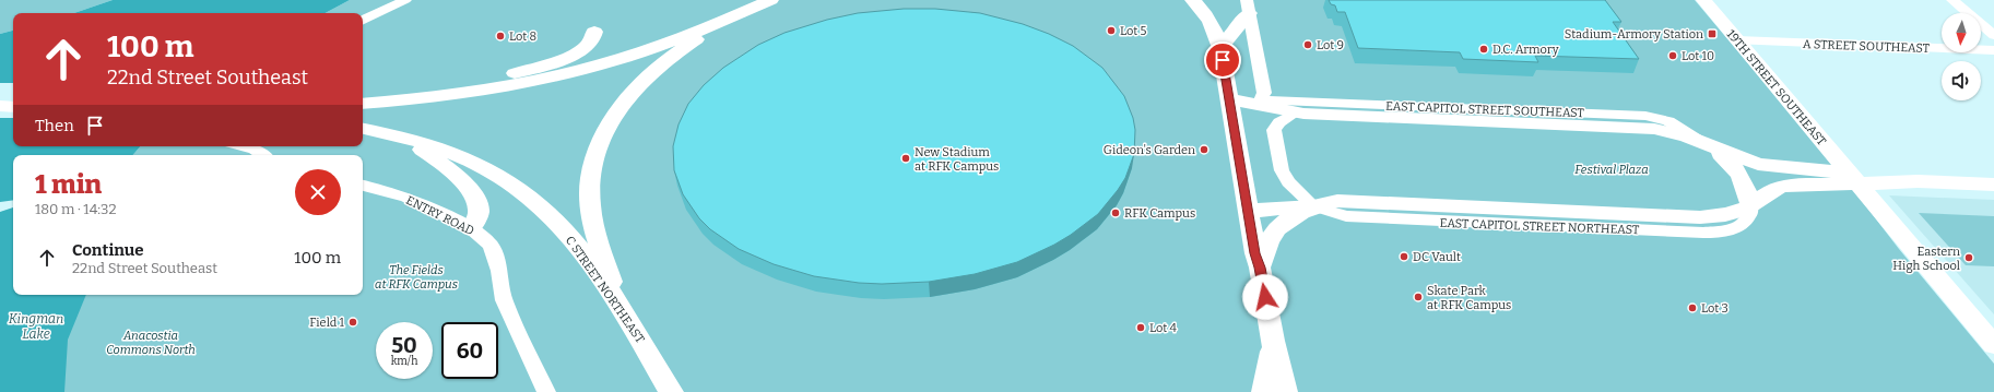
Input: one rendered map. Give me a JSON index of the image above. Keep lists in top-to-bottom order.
{
  "streets": {
    "main road": [
      "19TH STREET SOUTHEAST",
      "EAST CAPITOL STREET SOUTHEAST",
      "EAST CAPITOL STREET NORTHEAST",
      "C STREET NORTHEAST"
    ],
    "street": ["A STREET SOUTHEAST", "ENTRY ROAD"]
  },
  "crossings": [
    ["A STREET SOUTHEAST", "19TH STREET SOUTHEAST"],
    ["19TH STREET SOUTHEAST", "EAST CAPITOL STREET SOUTHEAST"],
    ["19TH STREET SOUTHEAST", "EAST CAPITOL STREET NORTHEAST"],
    ["EAST CAPITOL STREET SOUTHEAST", "EAST CAPITOL STREET NORTHEAST"]
  ],
  "water": ["Kingman Lake"],
  "parks": ["Festival Plaza", "The Fields at RFK Campus", "Anacostia Commons North"],
  "places": {
    "other": [
      "Lot 5",
      "Lot 8",
      "Lot 9",
      "D.C. Armory",
      "Lot 10",
      "Gideon's Garden",
      "New Stadium at RFK Campus",
      "RFK Campus",
      "DC Vault",
      "Eastern High School",
      "Skate Park at RFK Campus",
      "Lot 3",
      "Field 1",
      "Lot 4"
    ],
    "transit": ["Stadium-Armory Station"]
  },
  "north": "bottom",
  "page": {
    "turn": ["100 m", "22nd Street Southeast"],
    "then": "Then",
    "heading": ["1 min", "180 m · 14:32"],
    "list": [
      {
        "name": "Continue",
        "note": "22nd Street Southeast",
        "value": "100 m"
      }
    ],
    "speed": "50 km/h",
    "limit": "60"
  }
}
